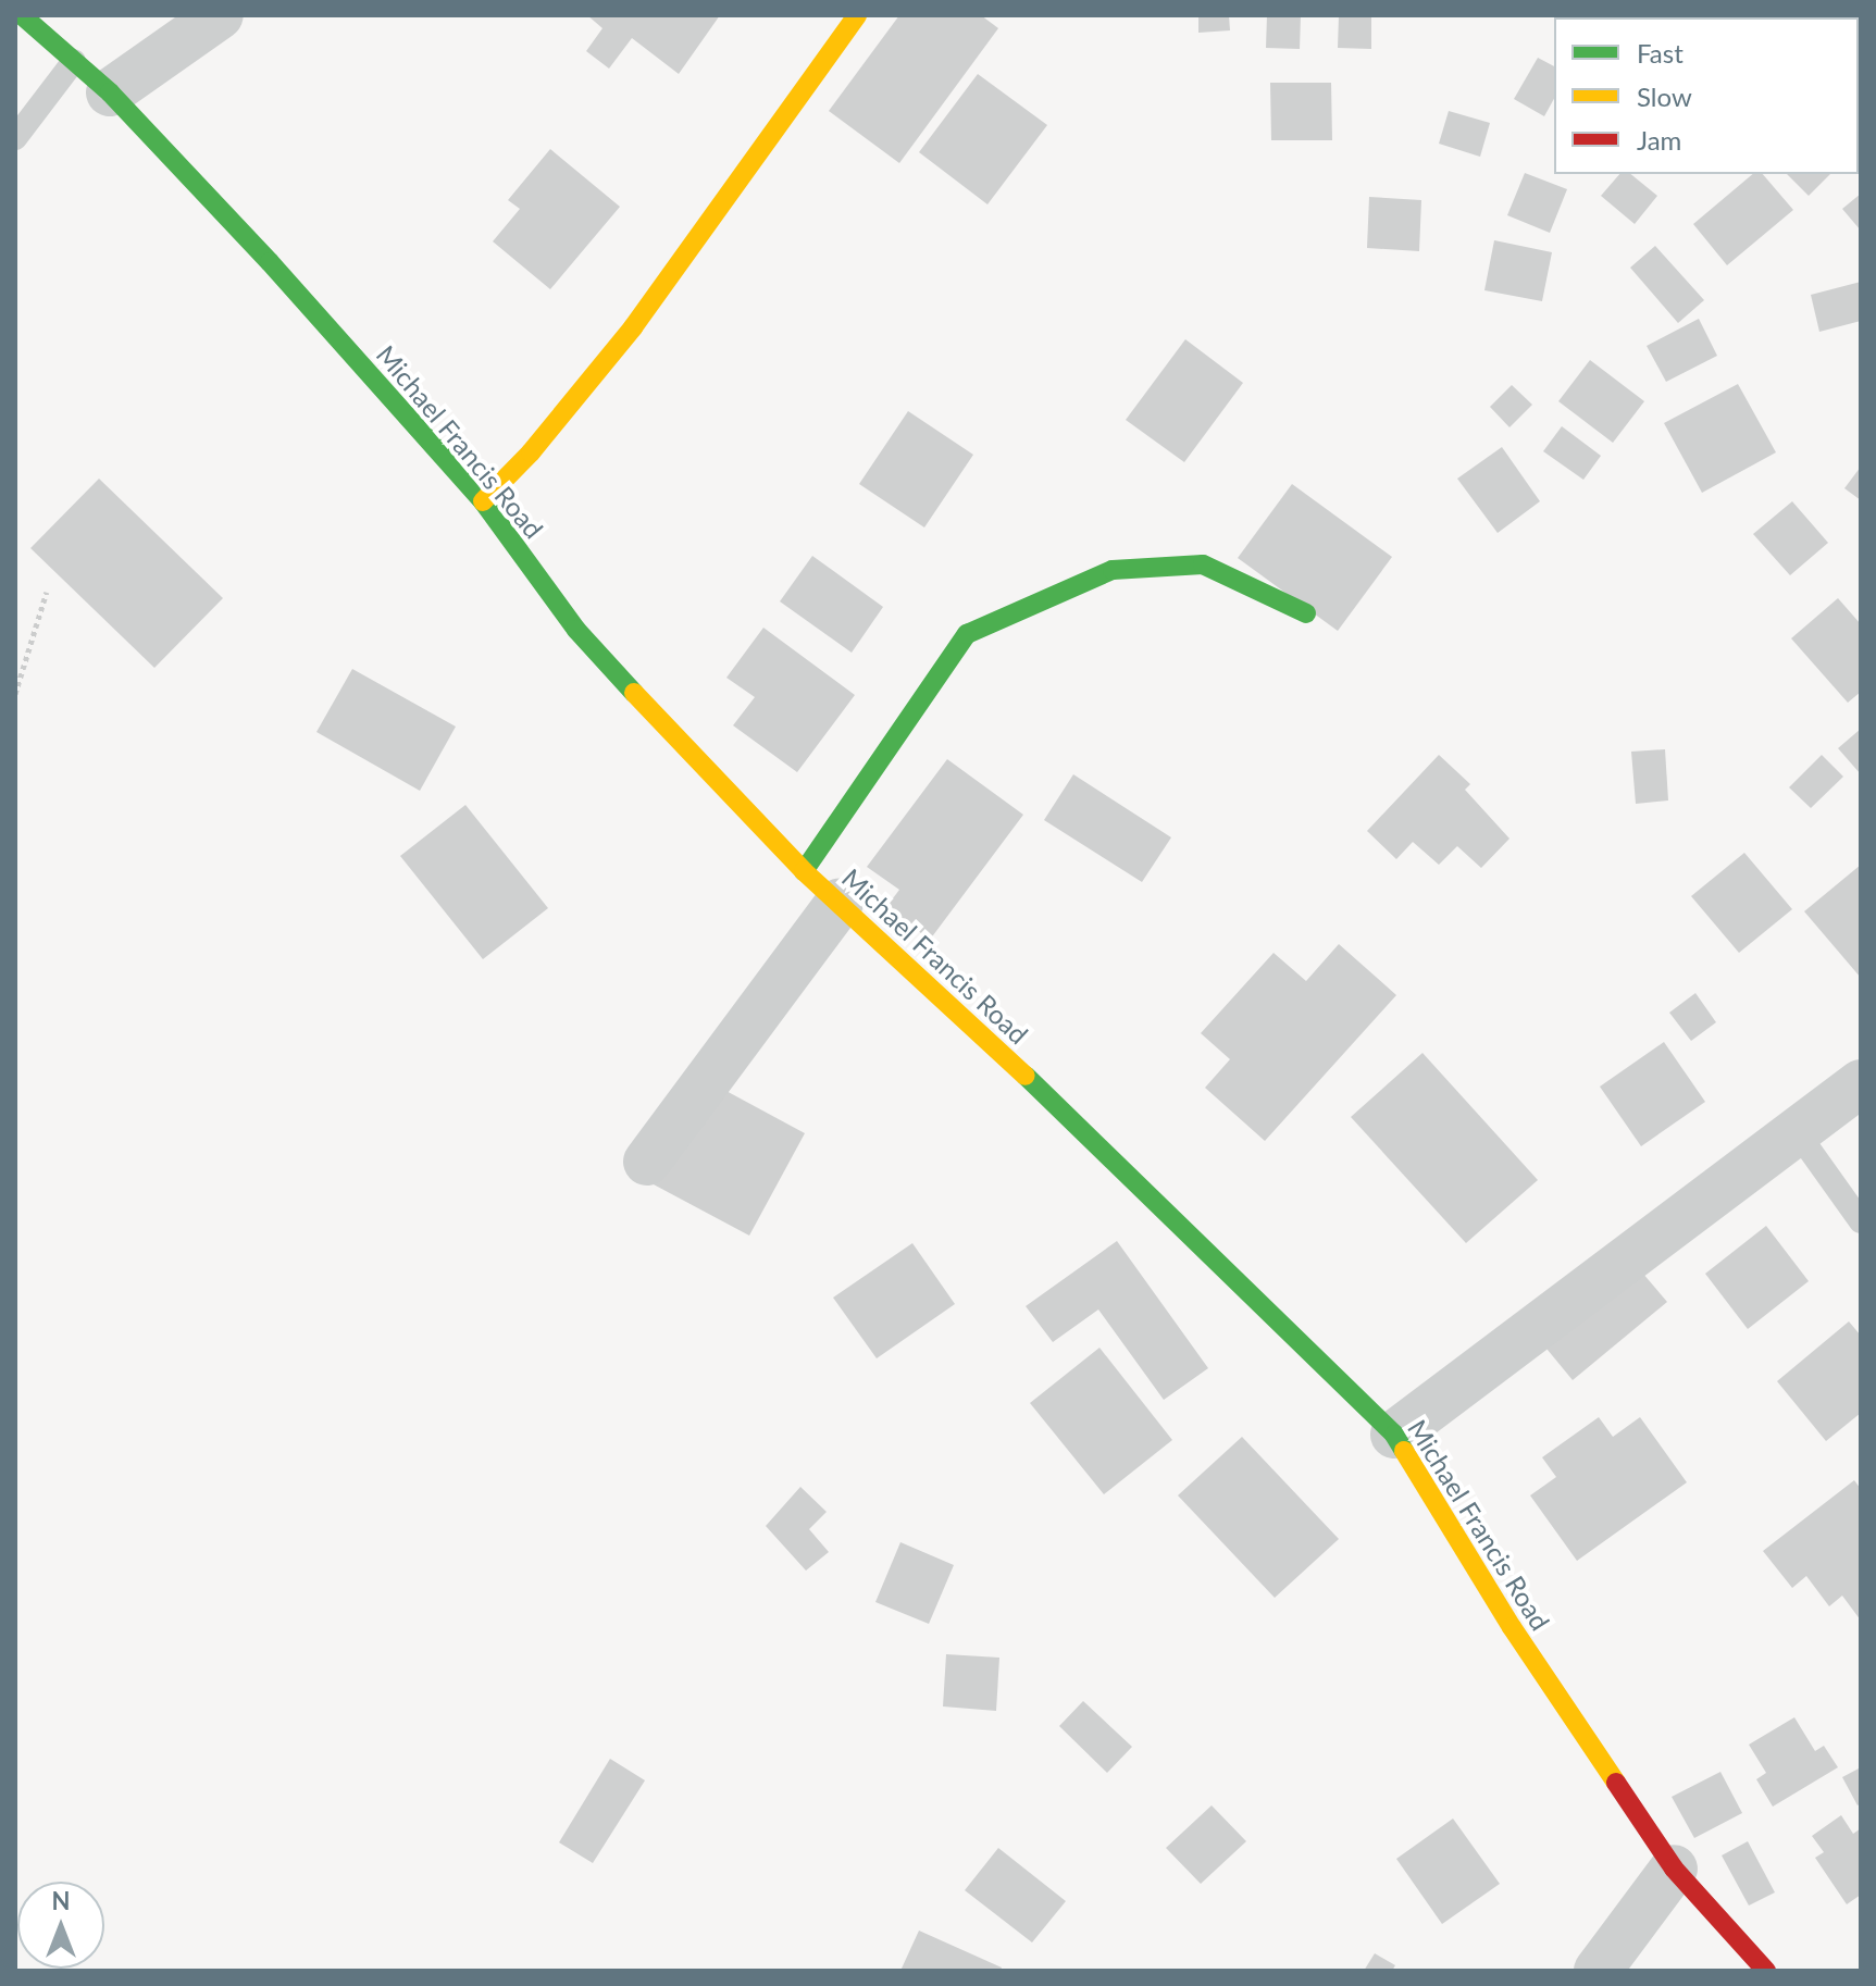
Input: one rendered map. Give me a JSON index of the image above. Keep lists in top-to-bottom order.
{
  "streets": {
    "street": ["Michael Francis Road"]
  },
  "legend": ["Fast", "Slow", "Jam"],
  "north": "top"
}
